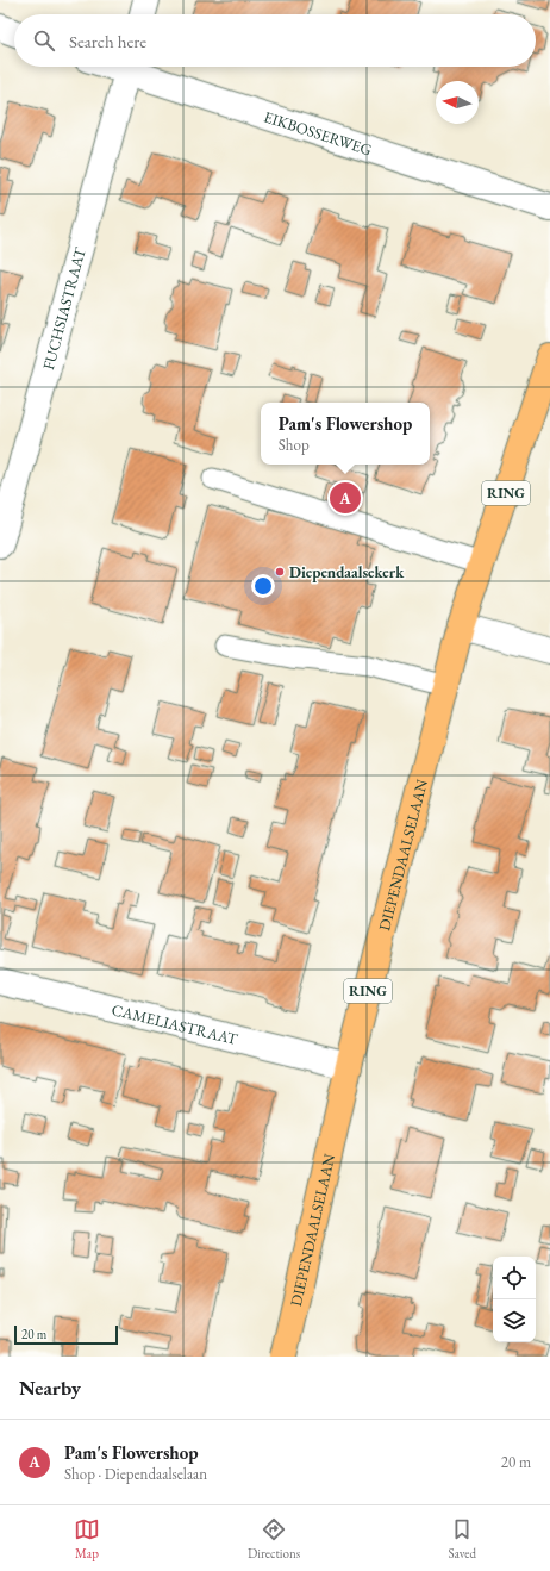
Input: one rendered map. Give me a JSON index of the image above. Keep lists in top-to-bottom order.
{
  "streets": {
    "main road": ["RING", "DIEPENDAALSELAAN"],
    "street": ["EIKBOSSERWEG", "FUCHSIASTRAAT", "CAMELIASTRAAT"]
  },
  "crossings": [
    ["DIEPENDAALSELAAN", "CAMELIASTRAAT"]
  ],
  "places": ["Diependaalsekerk"],
  "scale_bar": "20 m",
  "north": "left",
  "page": {
    "search": "Search here",
    "popup": ["Pam's Flowershop", "Shop"],
    "pins": "A",
    "scale": "20 m",
    "heading": "Nearby",
    "list": [
      {
        "mark": "A",
        "name": "Pam's Flowershop",
        "note": "Shop · Diependaalselaan",
        "value": "20 m"
      }
    ],
    "nav": ["Map", "Directions", "Saved"]
  }
}
